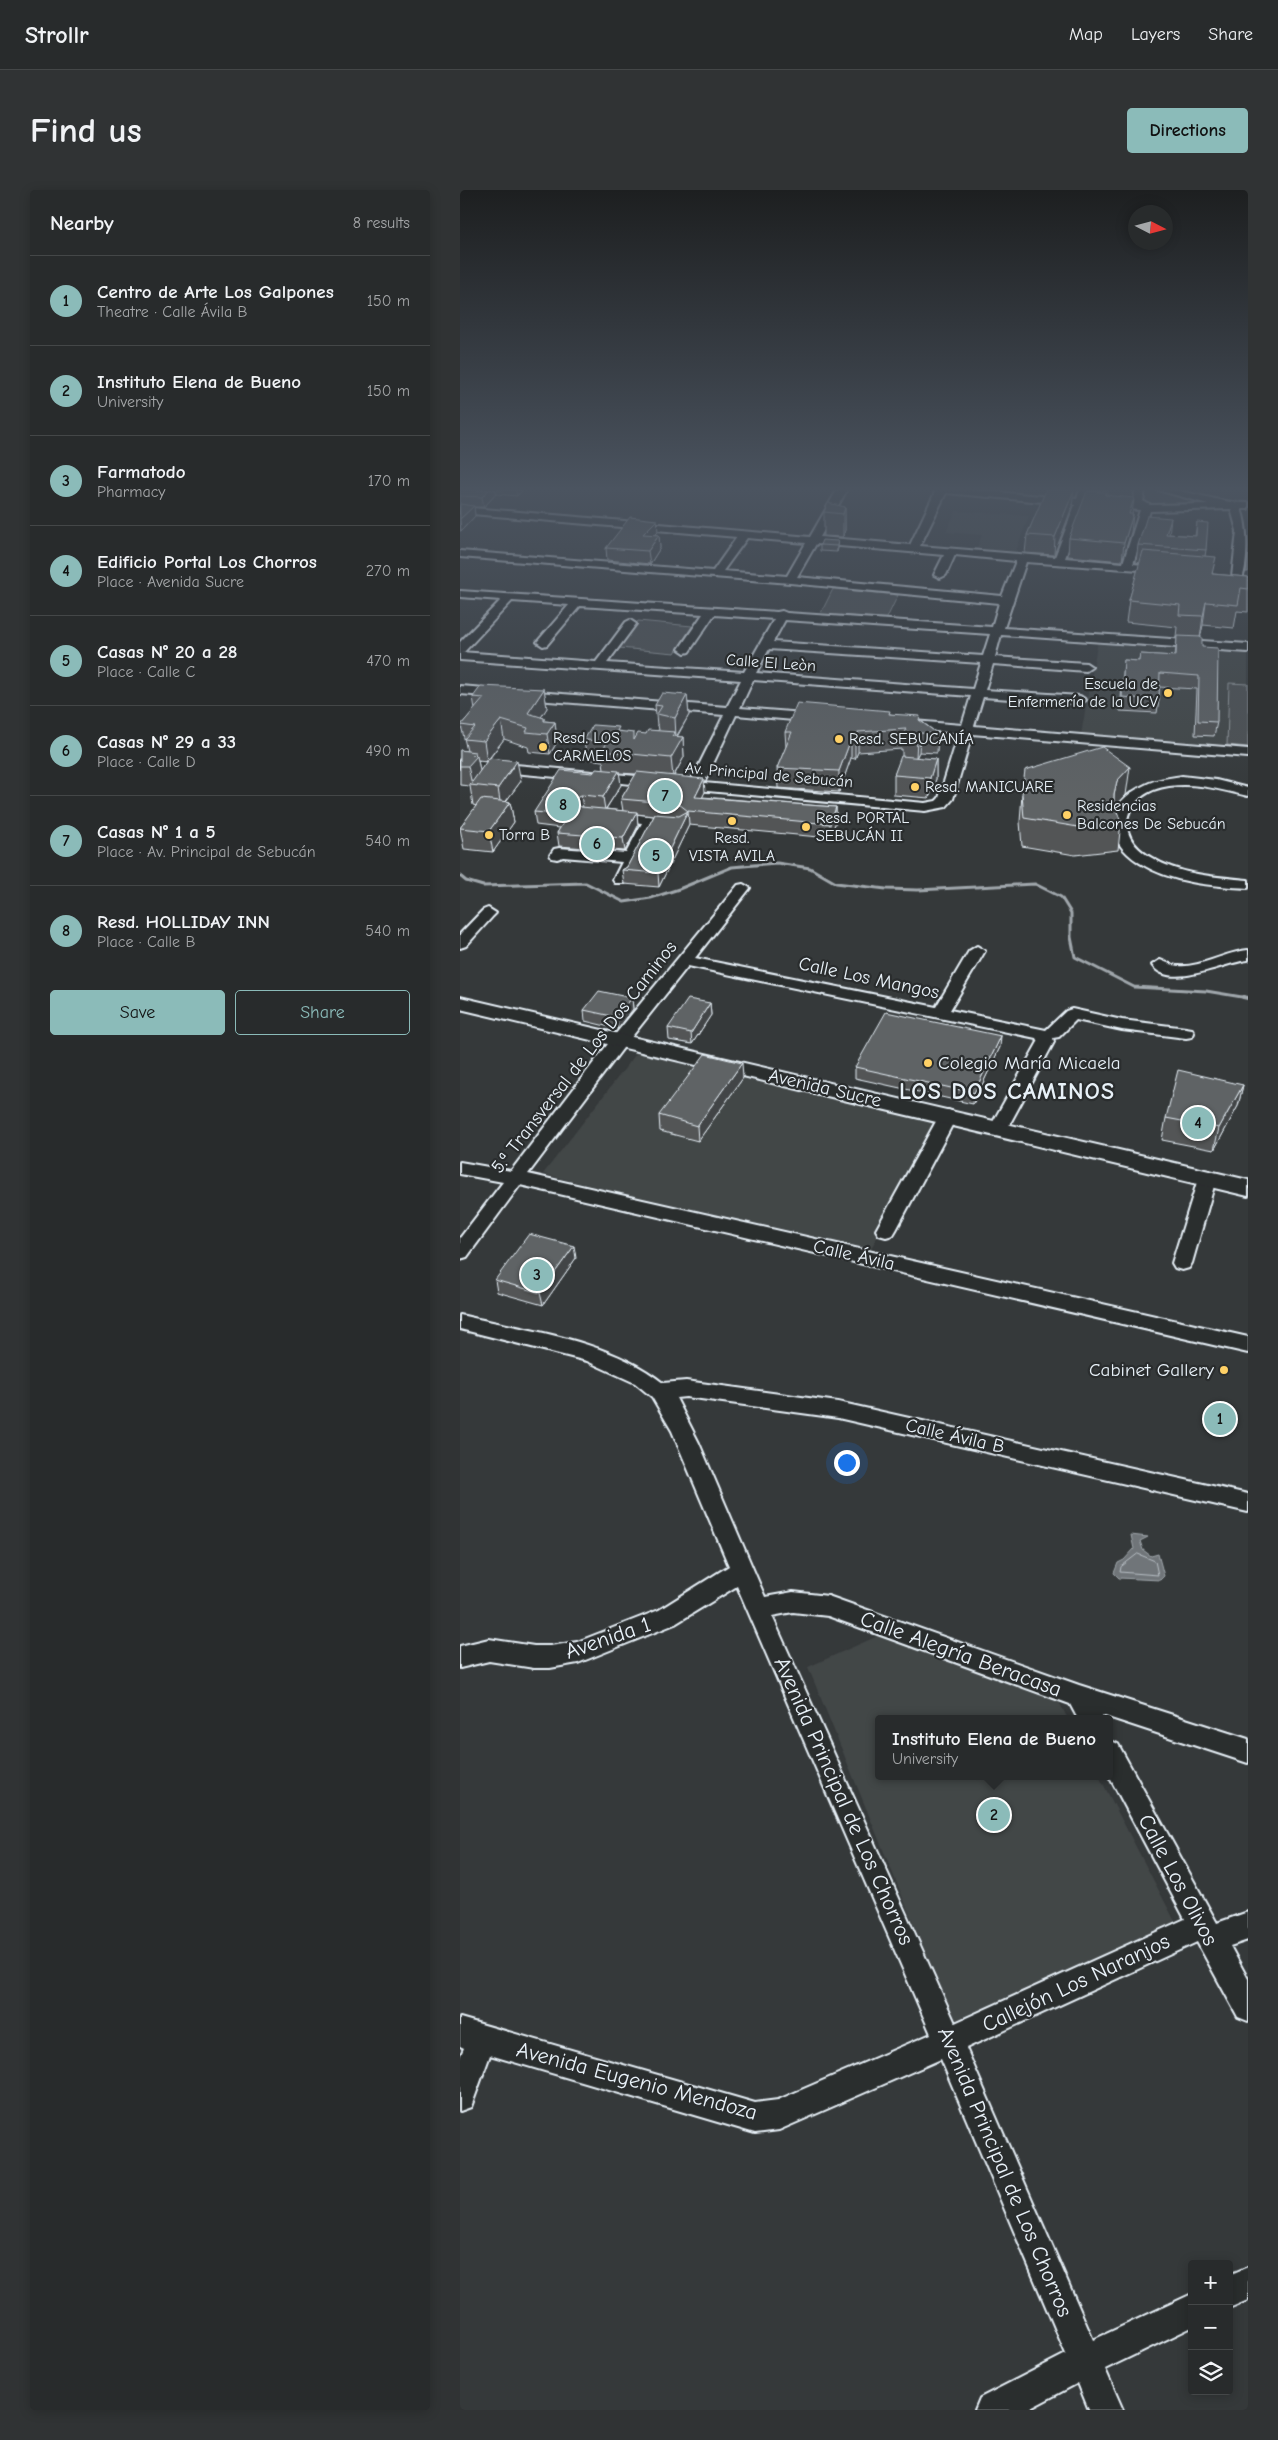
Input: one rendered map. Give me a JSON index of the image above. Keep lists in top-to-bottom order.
{
  "streets": {
    "main road": ["Avenida Sucre"],
    "street": [
      "Calle El Leòn",
      "Av. Principal de Sebucán",
      "Calle Los Mangos",
      "5.ª Transversal de Los Dos Caminos",
      "Calle Ávila",
      "Calle Ávila B",
      "Avenida 1",
      "Calle Alegría Beracasa",
      "Avenida Principal de Los Chorros",
      "Calle Los Olivos",
      "Callejón Los Naranjos",
      "Avenida Eugenio Mendoza"
    ]
  },
  "crossings": [
    ["Calle Los Mangos", "5.ª Transversal de Los Dos Caminos"],
    ["5.ª Transversal de Los Dos Caminos", "Avenida Sucre"],
    ["5.ª Transversal de Los Dos Caminos", "Calle Ávila"],
    ["Calle Ávila B", "Avenida Principal de Los Chorros"],
    ["Avenida 1", "Avenida Principal de Los Chorros"],
    ["Calle Alegría Beracasa", "Avenida Principal de Los Chorros"],
    ["Avenida Principal de Los Chorros", "Callejón Los Naranjos"],
    ["Avenida Principal de Los Chorros", "Avenida Eugenio Mendoza"],
    ["Calle Los Olivos", "Callejón Los Naranjos"],
    ["Callejón Los Naranjos", "Avenida Eugenio Mendoza"]
  ],
  "districts": ["LOS DOS CAMINOS"],
  "places": [
    "Escuela de Enfermería de la UCV",
    "Resd. SEBUCANÍA",
    "Resd. LOS CARMELOS",
    "Resd. MANICUARE",
    "Residencias Balcones De Sebucán",
    "Resd. VISTA AVILA",
    "Resd. PORTAL SEBUCÁN II",
    "Torra B",
    "Colegio María Micaela",
    "Cabinet Gallery"
  ],
  "north": "right",
  "page": {
    "header": "Strollr",
    "nav": ["Map", "Layers", "Share"],
    "buttons": [
      "Directions",
      ["Save", "Share"]
    ],
    "title": "Find us",
    "heading": ["Nearby", "8 results"],
    "list": [
      {
        "mark": "1",
        "name": "Centro de Arte Los Galpones",
        "note": "Theatre · Calle Ávila B",
        "value": "150 m"
      },
      {
        "mark": "2",
        "name": "Instituto Elena de Bueno",
        "note": "University",
        "value": "150 m"
      },
      {
        "mark": "3",
        "name": "Farmatodo",
        "note": "Pharmacy",
        "value": "170 m"
      },
      {
        "mark": "4",
        "name": "Edificio Portal Los Chorros",
        "note": "Place · Avenida Sucre",
        "value": "270 m"
      },
      {
        "mark": "5",
        "name": "Casas N° 20 a 28",
        "note": "Place · Calle C",
        "value": "470 m"
      },
      {
        "mark": "6",
        "name": "Casas N° 29 a 33",
        "note": "Place · Calle D",
        "value": "490 m"
      },
      {
        "mark": "7",
        "name": "Casas N° 1 a 5",
        "note": "Place · Av. Principal de Sebucán",
        "value": "540 m"
      },
      {
        "mark": "8",
        "name": "Resd. HOLLIDAY INN",
        "note": "Place · Calle B",
        "value": "540 m"
      }
    ],
    "pins": [
      "7",
      "8",
      "6",
      "5",
      "4",
      "3",
      "1",
      "2"
    ],
    "popup": ["Instituto Elena de Bueno", "University"],
    "map_buttons": ["+", "−"]
  }
}
